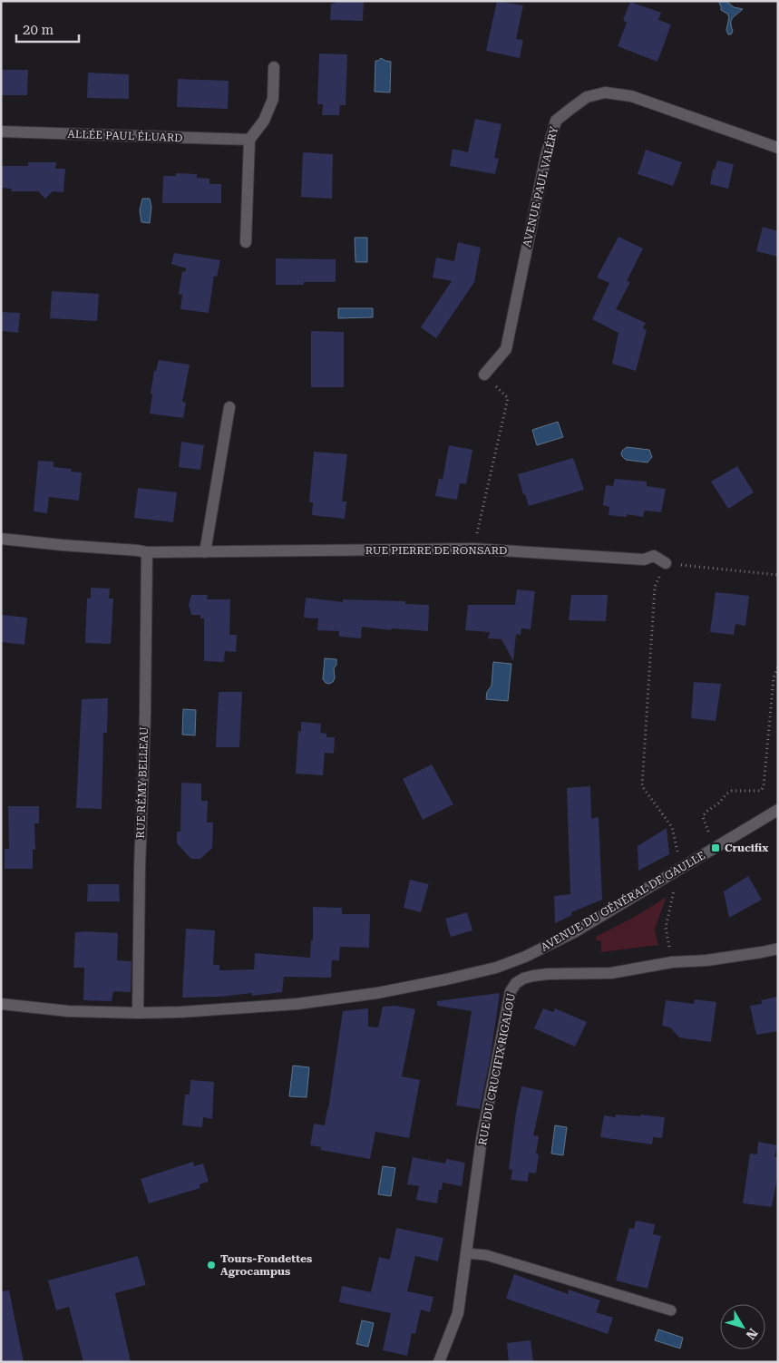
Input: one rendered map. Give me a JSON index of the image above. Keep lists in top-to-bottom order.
{
  "streets": {
    "street": [
      "ALLÉE PAUL ÉLUARD",
      "AVENUE PAUL VALÉRY",
      "RUE PIERRE DE RONSARD",
      "RUE RÉMY BELLEAU",
      "AVENUE DU GÉNÉRAL DE GAULLE",
      "RUE DU CRUCIFIX RIGALOU"
    ]
  },
  "crossings": [
    ["RUE PIERRE DE RONSARD", "RUE RÉMY BELLEAU"],
    ["RUE RÉMY BELLEAU", "AVENUE DU GÉNÉRAL DE GAULLE"]
  ],
  "places": {
    "transit": ["Crucifix"],
    "other": ["Tours-Fondettes Agrocampus"]
  },
  "scale_bar": "20 m",
  "north": "bottom right"
}
